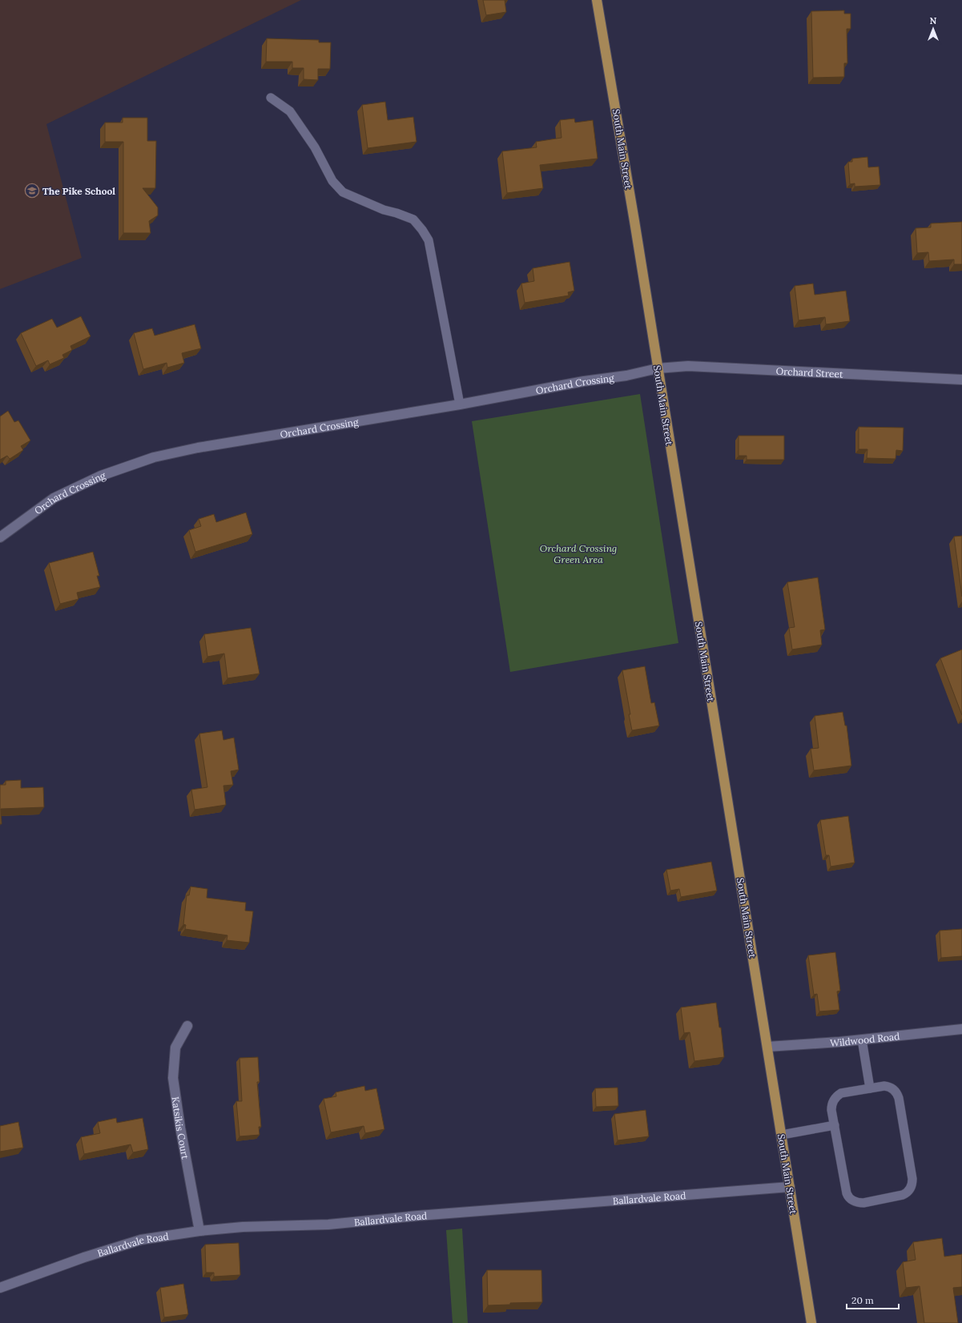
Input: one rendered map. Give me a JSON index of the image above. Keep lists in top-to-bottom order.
{
  "streets": {
    "main road": ["South Main Street"],
    "street": [
      "Orchard Street",
      "Orchard Crossing",
      "Wildwood Road",
      "Katsikis Court",
      "Ballardvale Road"
    ]
  },
  "crossings": [
    ["South Main Street", "Orchard Street"],
    ["South Main Street", "Orchard Crossing"],
    ["South Main Street", "Wildwood Road"],
    ["South Main Street", "Ballardvale Road"],
    ["Orchard Street", "Orchard Crossing"],
    ["Katsikis Court", "Ballardvale Road"]
  ],
  "parks": ["Orchard Crossing Green Area"],
  "places": {
    "school or university": ["The Pike School"]
  },
  "scale_bar": "20 m",
  "north": "top"
}
